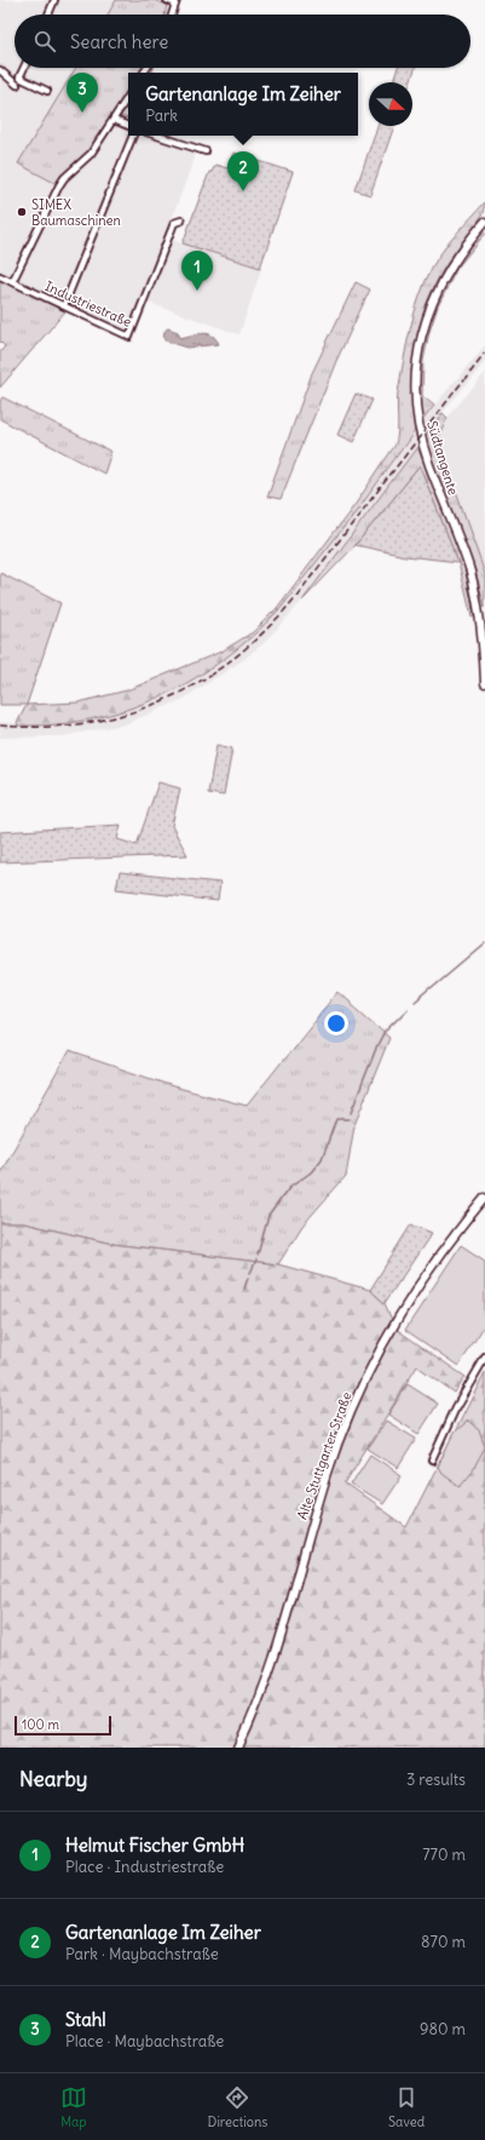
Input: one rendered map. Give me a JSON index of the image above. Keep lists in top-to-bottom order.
{
  "streets": {
    "main road": ["Südtangente", "Alte Stuttgarter Straße"],
    "street": ["Industriestraße"]
  },
  "places": ["SIMEX Baumaschinen"],
  "scale_bar": "100 m",
  "north": "right",
  "page": {
    "search": "Search here",
    "popup": ["Gartenanlage Im Zeiher", "Park"],
    "pins": ["3", "2", "1"],
    "scale": "100 m",
    "heading": ["Nearby", "3 results"],
    "list": [
      {
        "mark": "1",
        "name": "Helmut Fischer GmbH",
        "note": "Place · Industriestraße",
        "value": "770 m"
      },
      {
        "mark": "2",
        "name": "Gartenanlage Im Zeiher",
        "note": "Park · Maybachstraße",
        "value": "870 m"
      },
      {
        "mark": "3",
        "name": "Stahl",
        "note": "Place · Maybachstraße",
        "value": "980 m"
      }
    ],
    "nav": ["Map", "Directions", "Saved"]
  }
}
